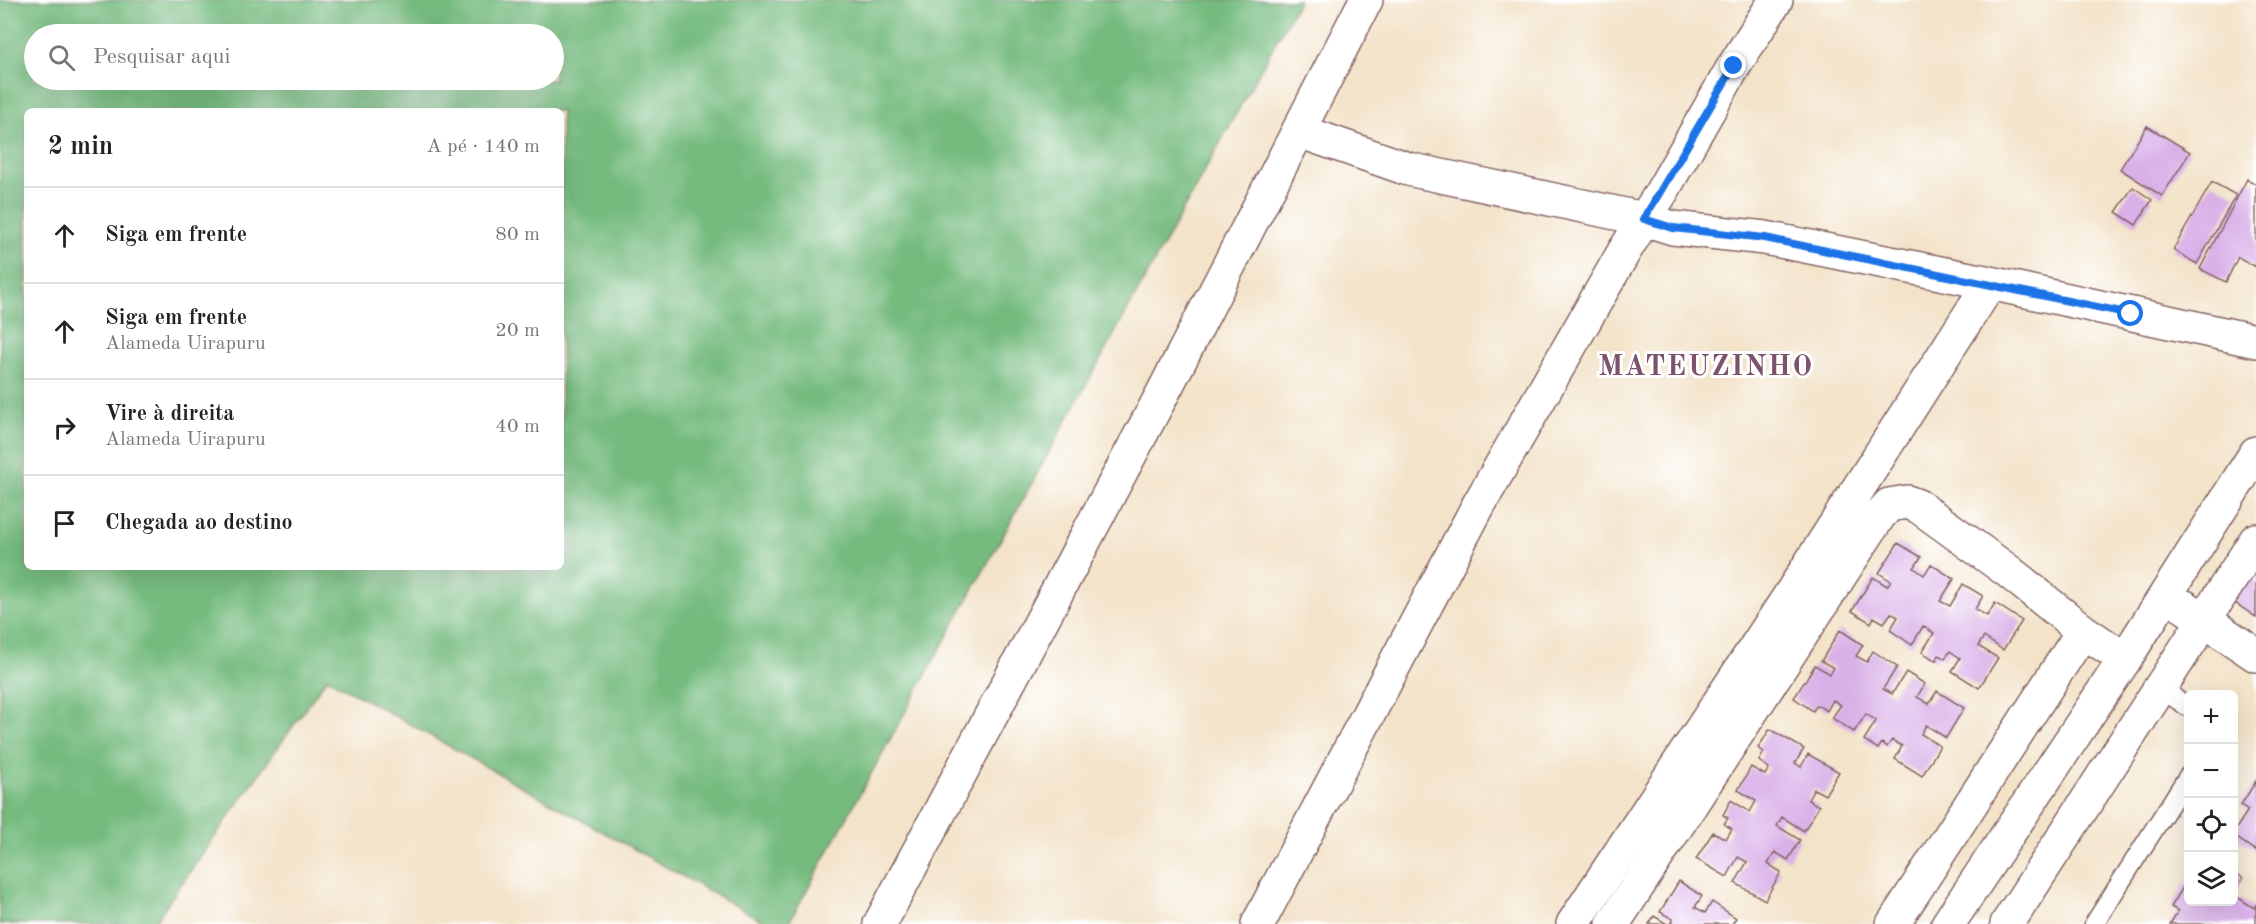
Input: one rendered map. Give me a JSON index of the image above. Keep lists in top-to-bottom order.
{
  "districts": ["MATEUZINHO"],
  "page": {
    "search": "Pesquisar aqui",
    "heading": ["2 min", "A pé · 140 m"],
    "list": [
      ["Siga em frente", "80 m"],
      ["Siga em frente", "Alameda Uirapuru", "20 m"],
      ["Vire à direita", "Alameda Uirapuru", "40 m"],
      "Chegada ao destino"
    ],
    "map_buttons": ["+", "−"]
  }
}
